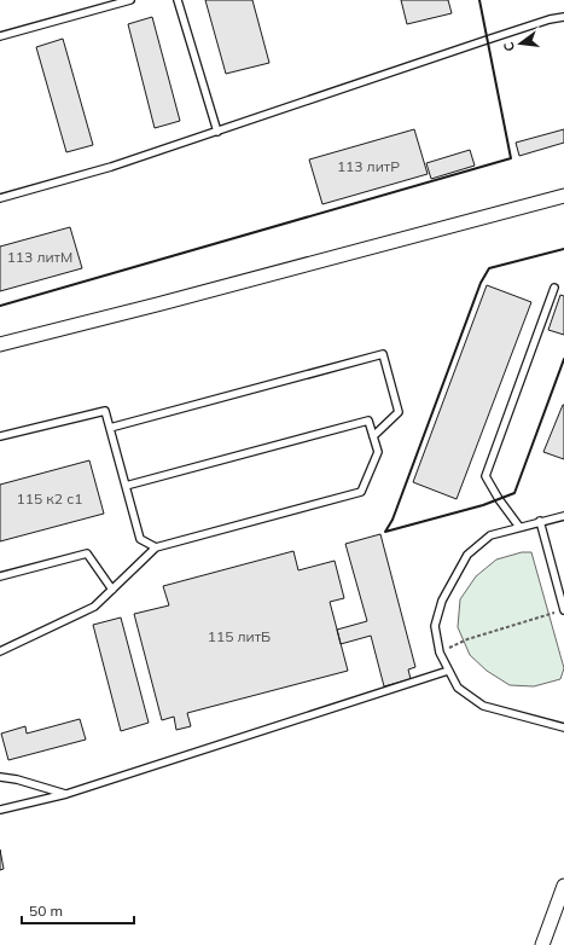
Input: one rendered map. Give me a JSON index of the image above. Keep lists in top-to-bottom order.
{
  "house_numbers": [
    "113 литР",
    "113 литМ",
    "115 к2 с1",
    "115 литБ"
  ],
  "scale_bar": "50 m",
  "north": "left"
}
